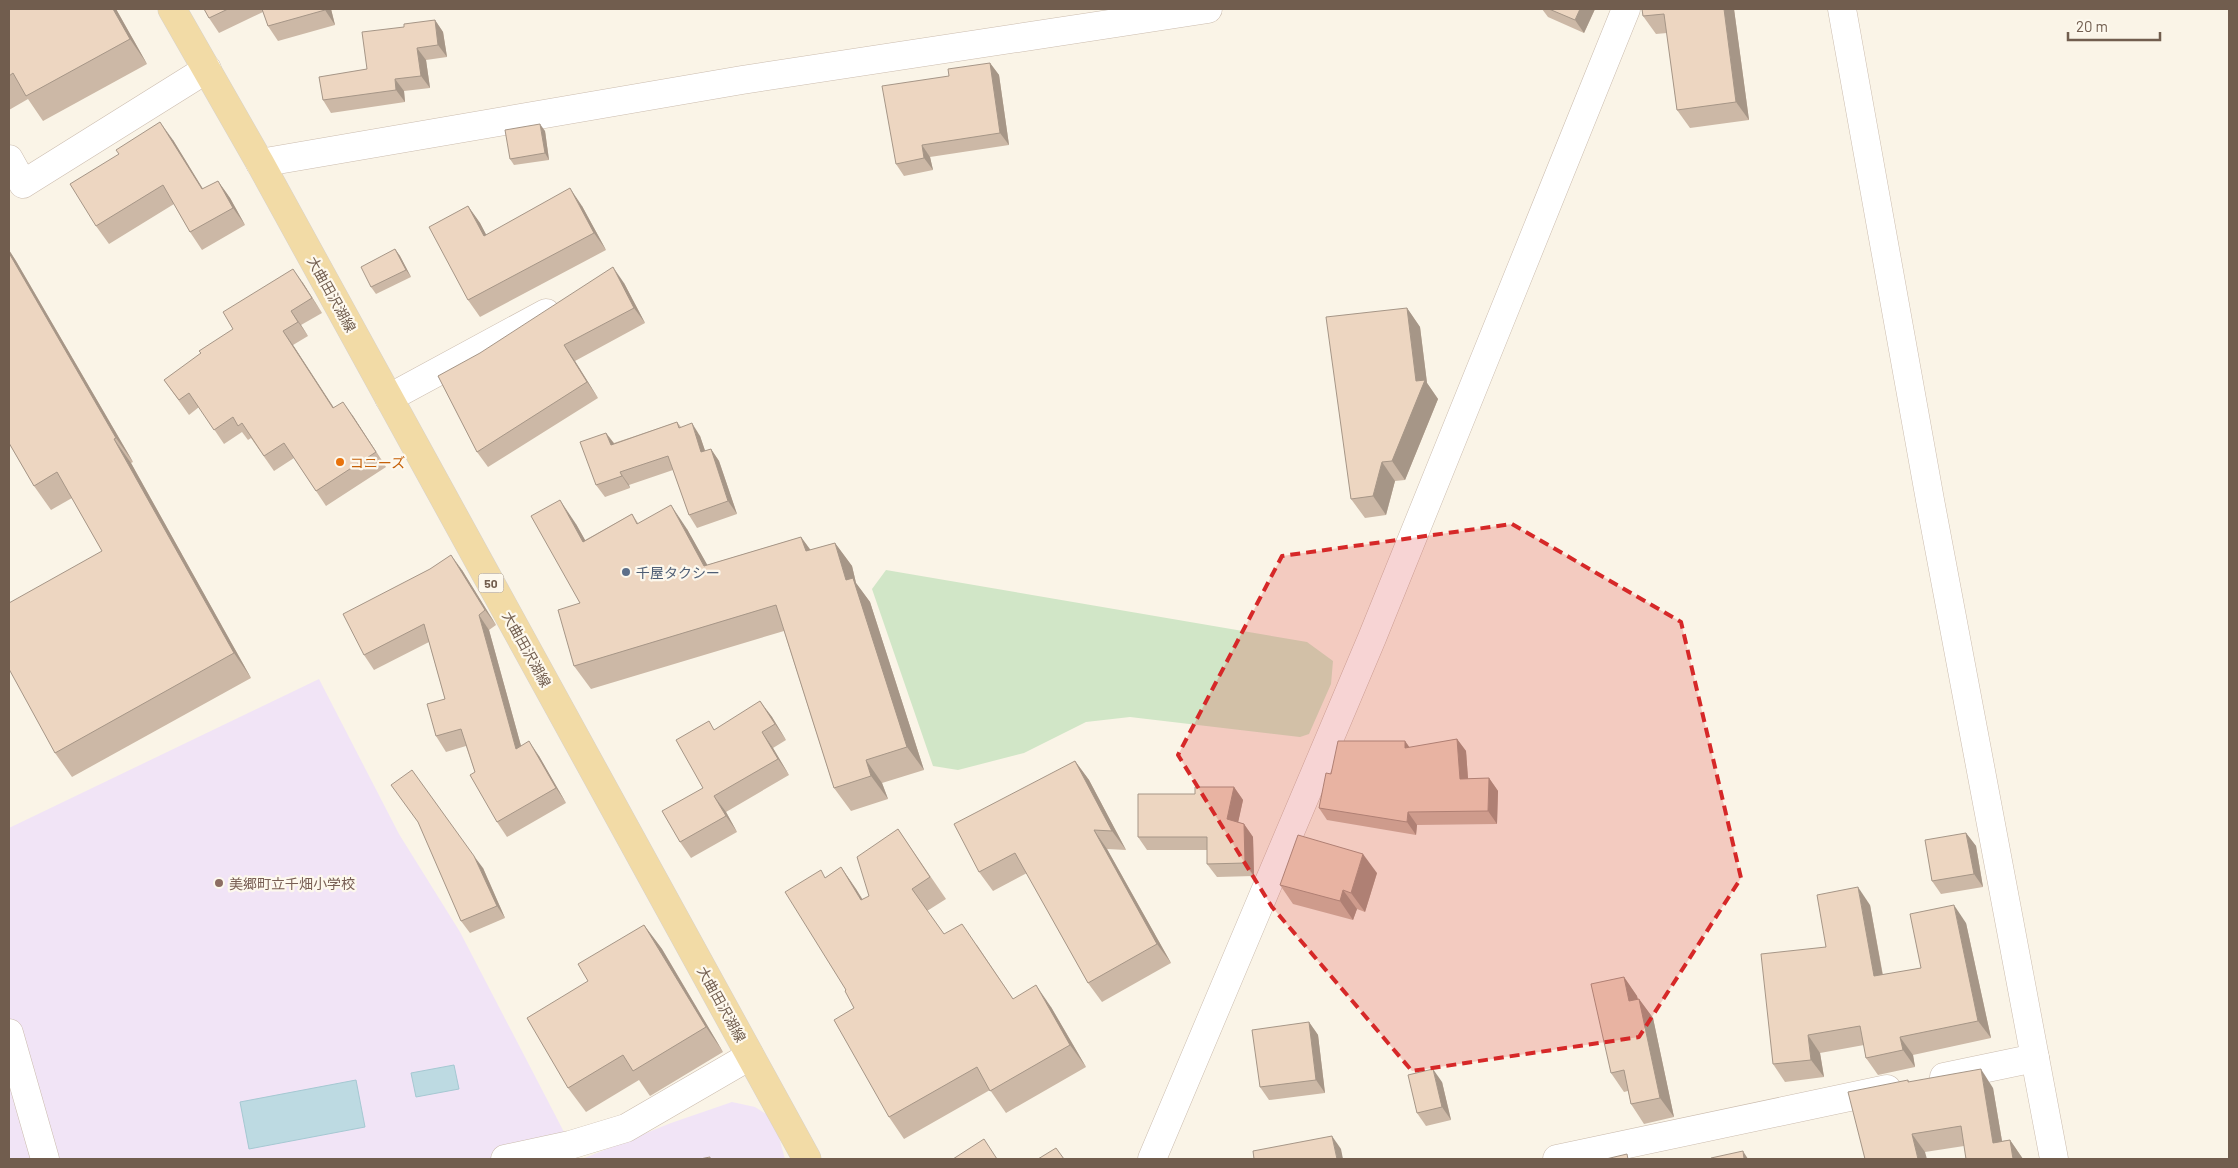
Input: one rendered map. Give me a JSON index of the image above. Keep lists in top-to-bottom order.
{
  "streets": {
    "main road": ["大曲田沢湖線", "50"]
  },
  "places": ["コニーズ", "千屋タクシー", "美郷町立千畑小学校"],
  "scale_bar": "20 m"
}
